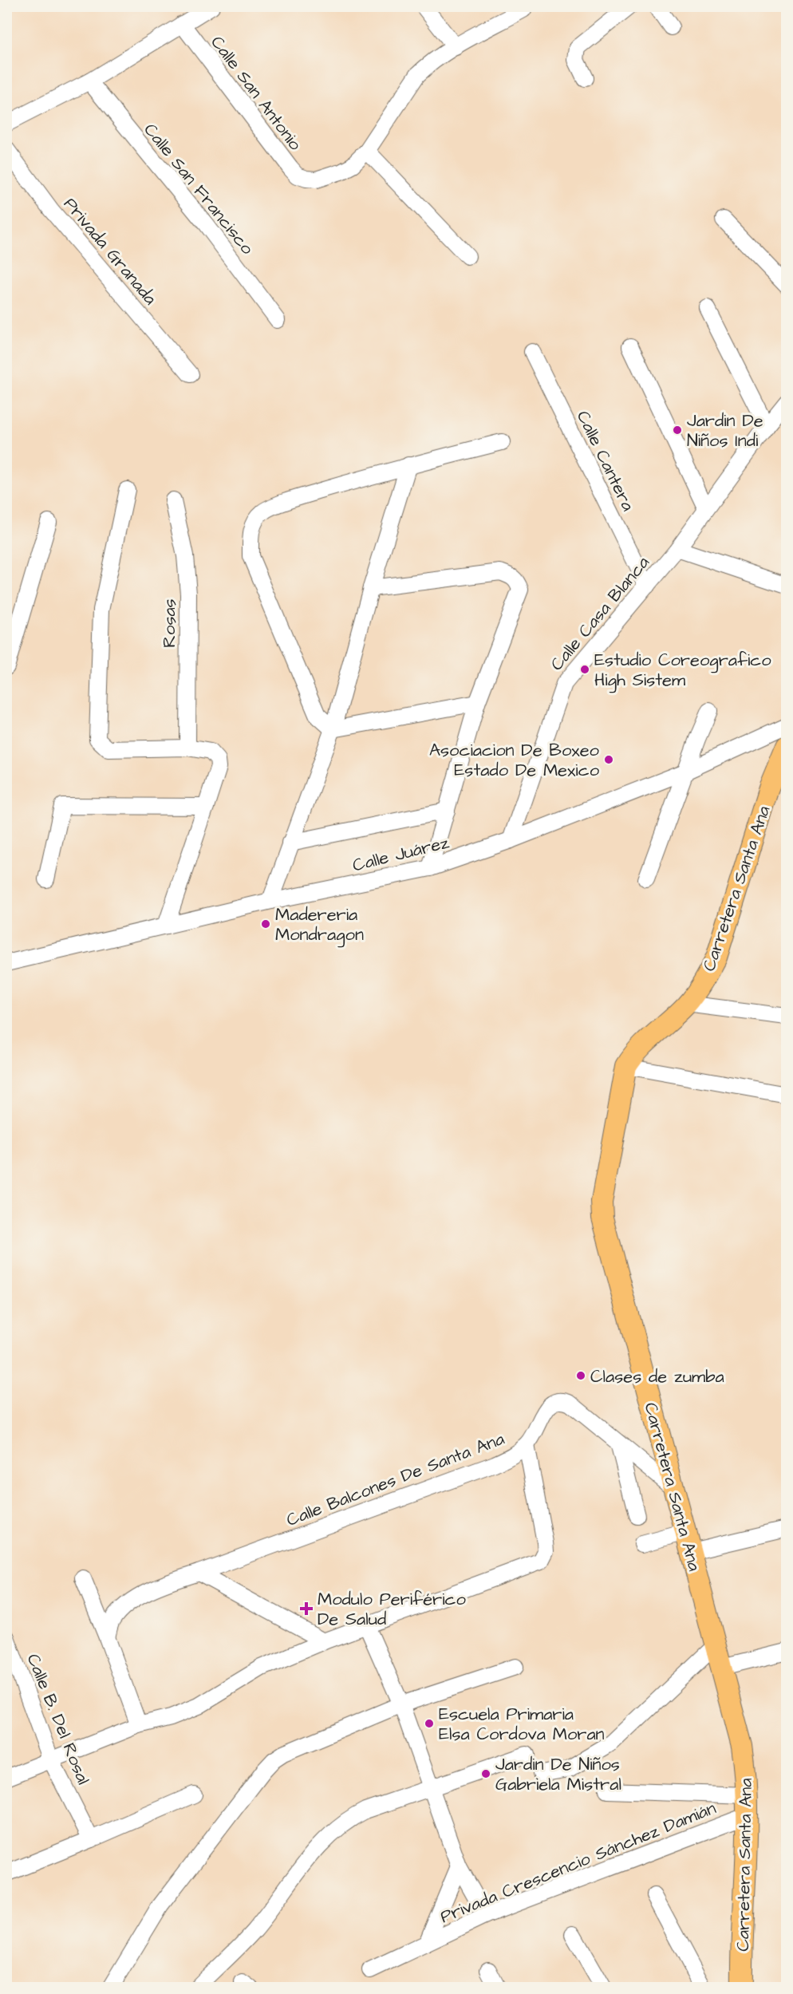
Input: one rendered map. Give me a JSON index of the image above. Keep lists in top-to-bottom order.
{
  "streets": {
    "main road": ["Carretera Santa Ana"],
    "street": [
      "Calle San Antonio",
      "Calle San Francisco",
      "Privada Granada",
      "Calle Cantera",
      "Calle Casa Blanca",
      "Rosas",
      "Calle Juárez",
      "Calle Balcones De Santa Ana",
      "Calle B. Del Rosal",
      "Privada Crescencio Sánchez Damián"
    ]
  },
  "crossings": [
    ["Calle Cantera", "Calle Casa Blanca"],
    ["Calle Casa Blanca", "Calle Juárez"],
    ["Carretera Santa Ana", "Calle Balcones De Santa Ana"],
    ["Carretera Santa Ana", "Privada Crescencio Sánchez Damián"]
  ],
  "places": {
    "other": [
      "Jardin De Niños Indi",
      "Estudio Coreografico High Sistem",
      "Asociacion De Boxeo Estado De Mexico",
      "Madereria Mondragon",
      "Clases de zumba",
      "Escuela Primaria Elsa Cordova Moran",
      "Jardin De Niños Gabriela Mistral"
    ],
    "health": ["Modulo Periférico De Salud"]
  }
}
